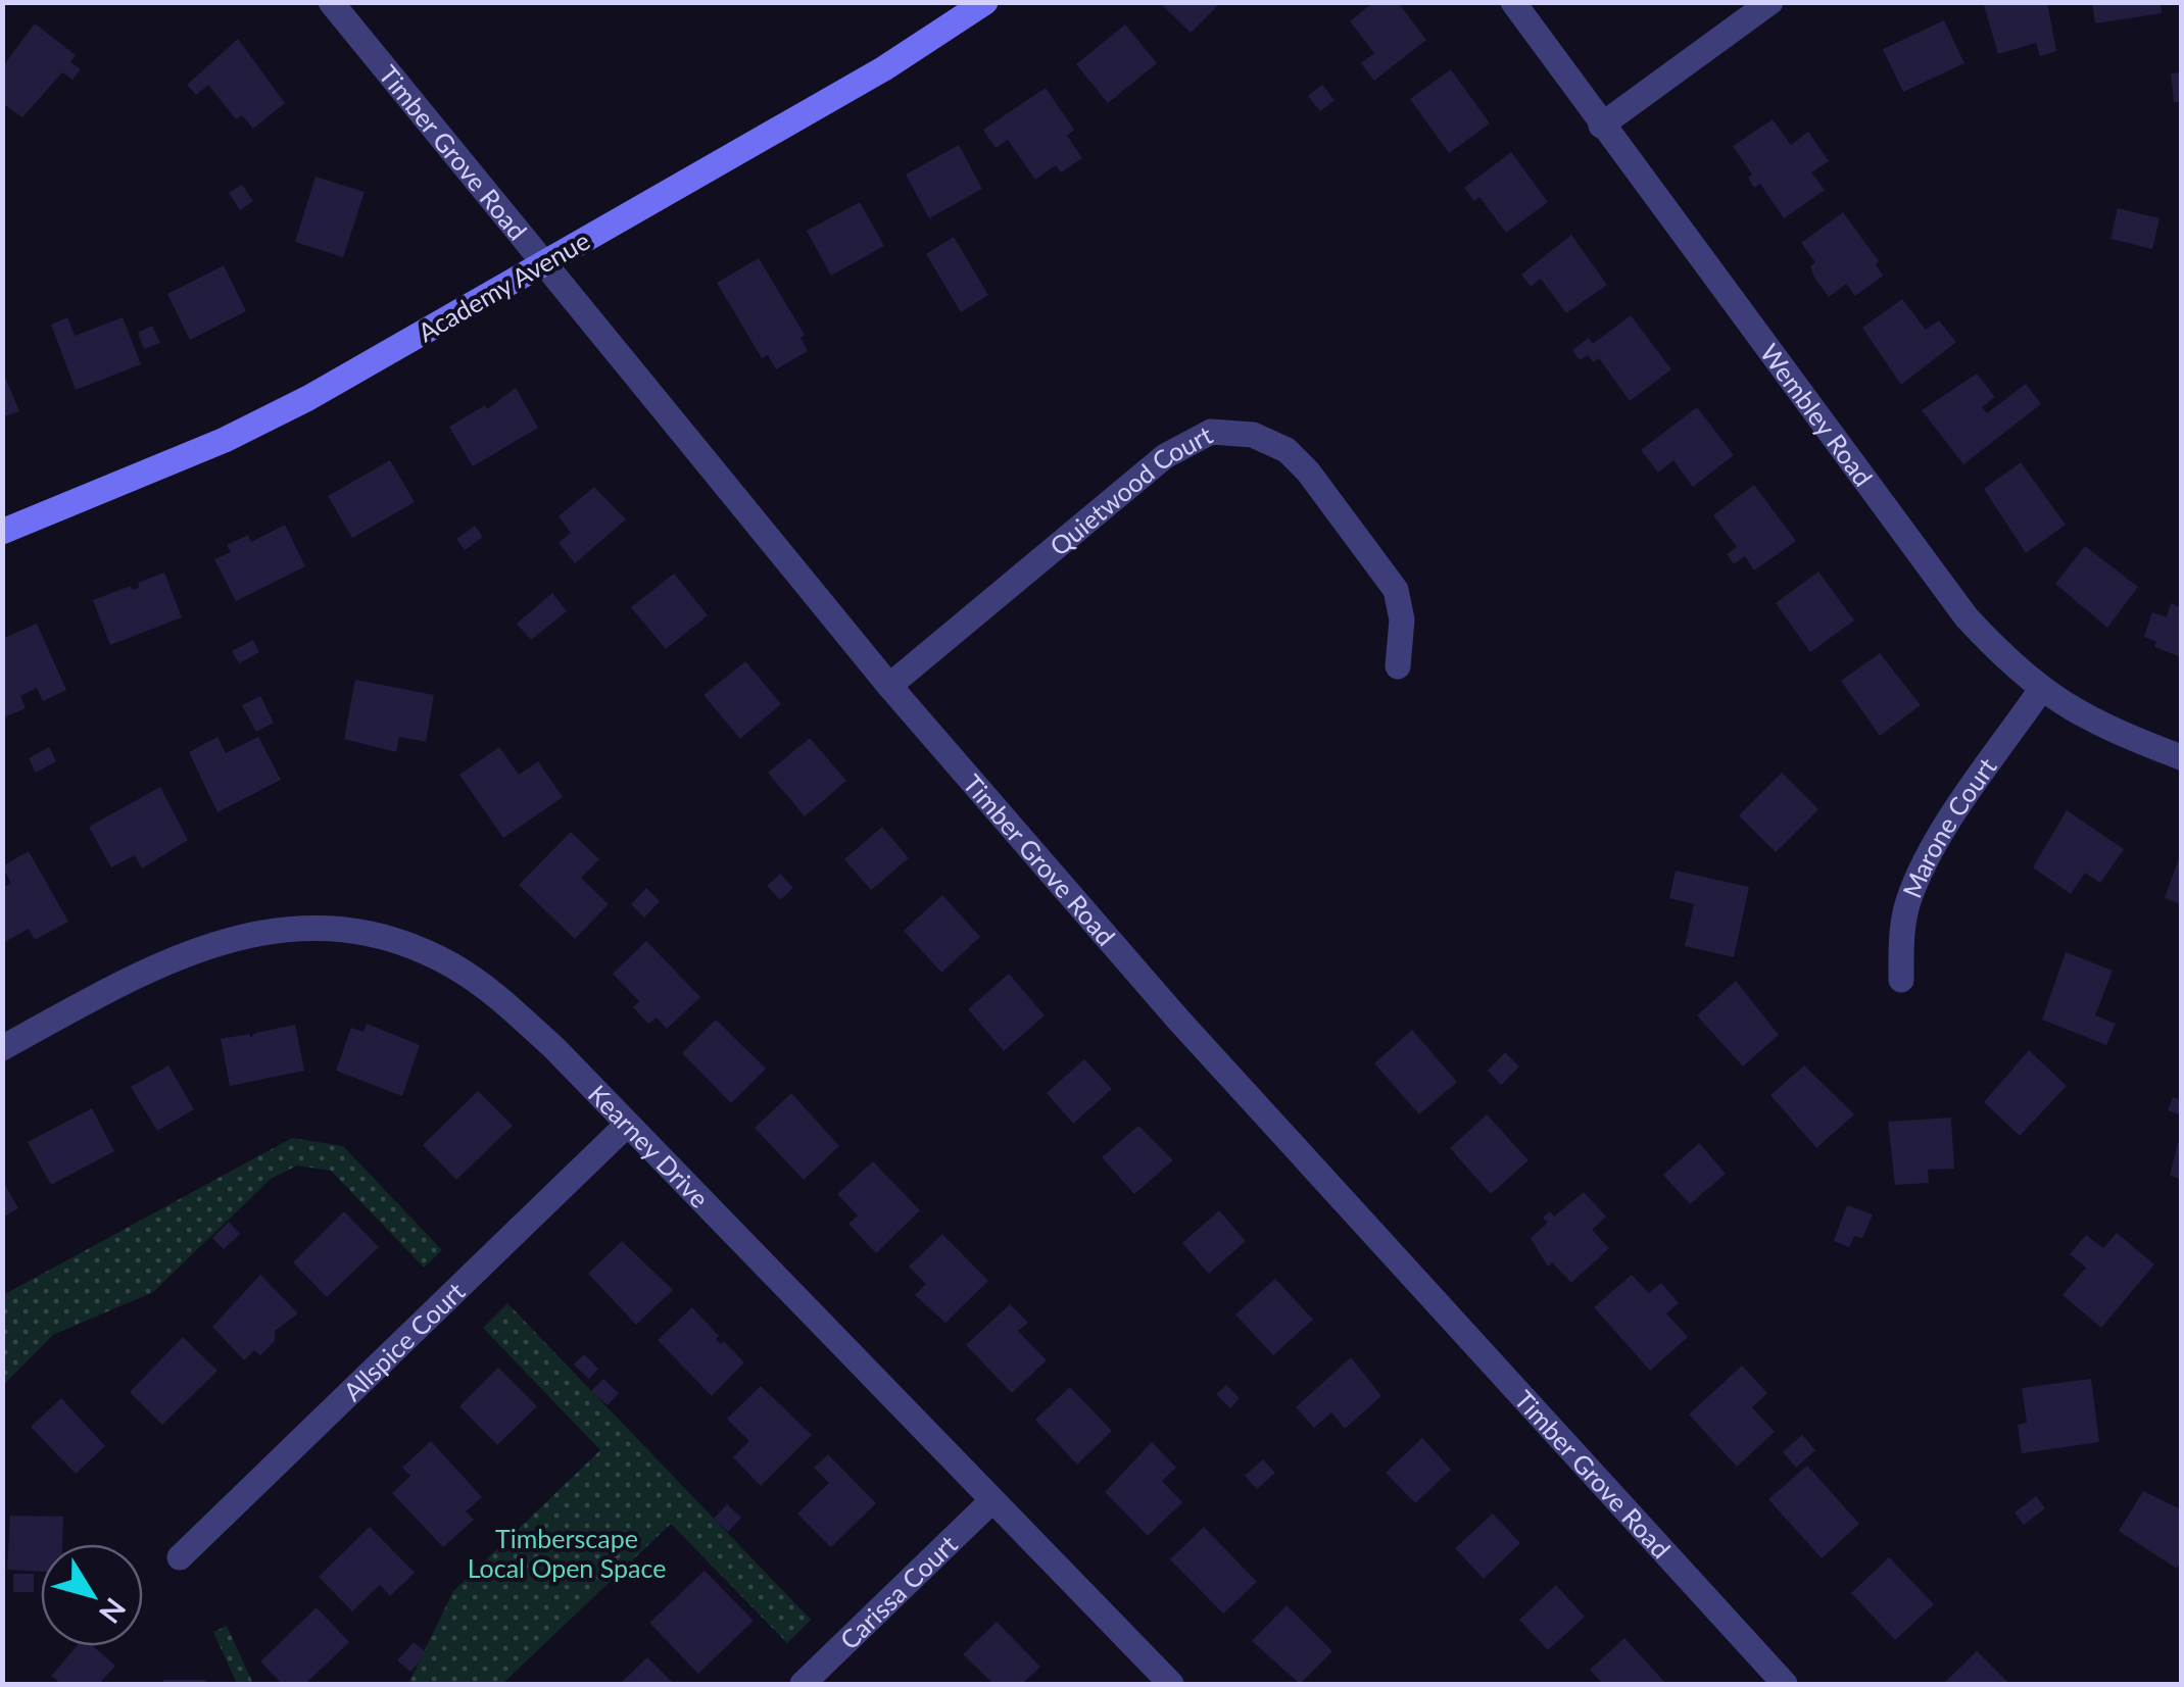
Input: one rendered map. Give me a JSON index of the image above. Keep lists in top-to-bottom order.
{
  "streets": {
    "street": [
      "Timber Grove Road",
      "Academy Avenue",
      "Wembley Road",
      "Quietwood Court",
      "Marone Court",
      "Kearney Drive",
      "Allspice Court",
      "Carissa Court"
    ]
  },
  "crossings": [
    ["Timber Grove Road", "Academy Avenue"],
    ["Timber Grove Road", "Quietwood Court"],
    ["Wembley Road", "Marone Court"],
    ["Kearney Drive", "Allspice Court"],
    ["Kearney Drive", "Carissa Court"]
  ],
  "parks": ["Timberscape Local Open Space"],
  "north": "bottom right"
}
